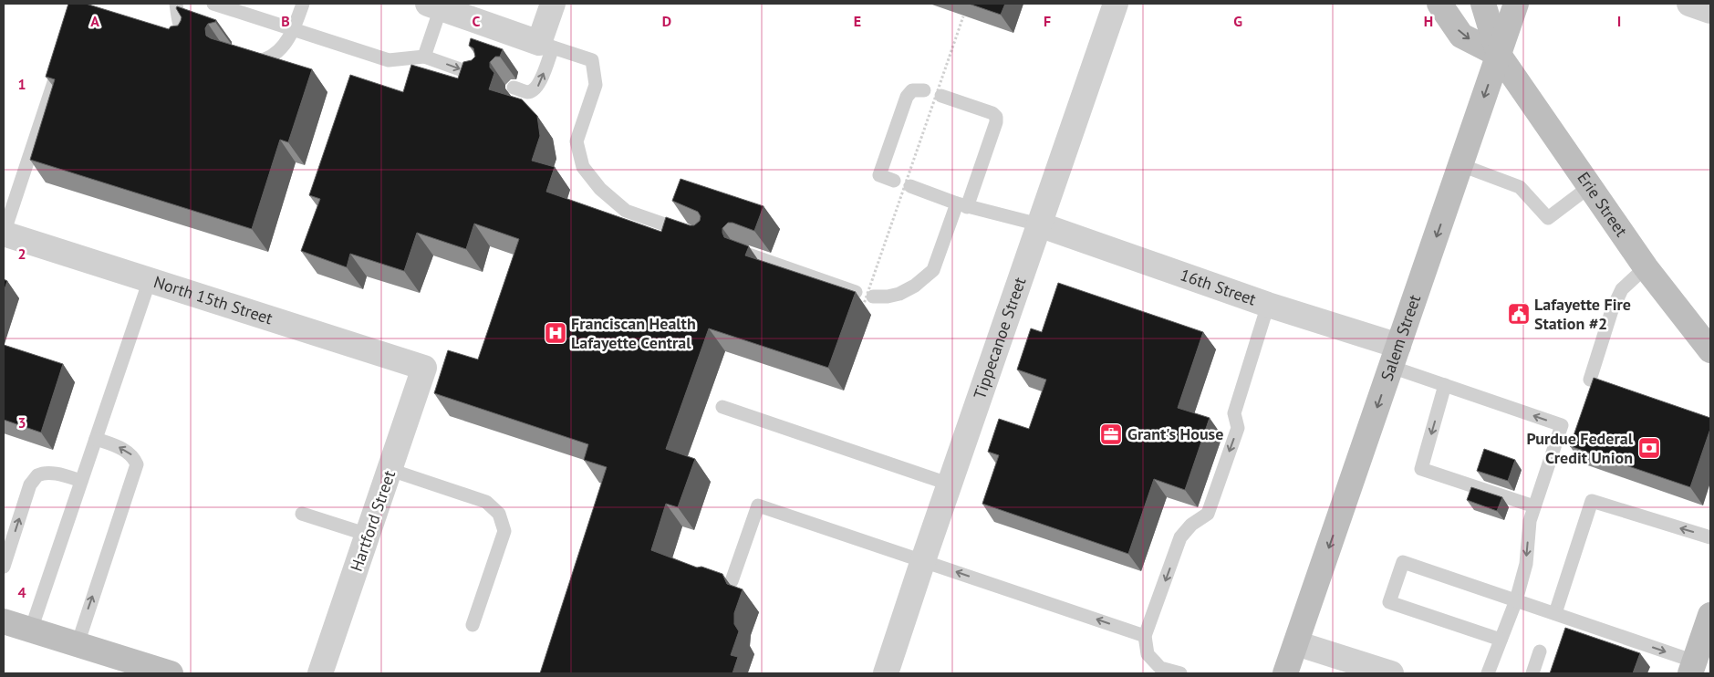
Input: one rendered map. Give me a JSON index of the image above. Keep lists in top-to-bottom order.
{
  "streets": {
    "main road": ["Erie Street", "Salem Street"],
    "street": [
      "16th Street",
      "North 15th Street",
      "Tippecanoe Street",
      "Hartford Street"
    ]
  },
  "crossings": [
    ["Erie Street", "Salem Street"],
    ["16th Street", "Tippecanoe Street"],
    ["16th Street", "Salem Street"],
    ["North 15th Street", "Hartford Street"]
  ],
  "one_way": ["Salem Street"],
  "places": {
    "public building": ["Lafayette Fire Station #2"],
    "hospital": ["Franciscan Health Lafayette Central"],
    "office": ["Grant's House"],
    "bank": ["Purdue Federal Credit Union"]
  },
  "grid": {
    "columns": [
      "A",
      "B",
      "C",
      "D",
      "E",
      "F",
      "G",
      "H",
      "I"
    ],
    "rows": [
      "1",
      "2",
      "3",
      "4"
    ]
  }
}
